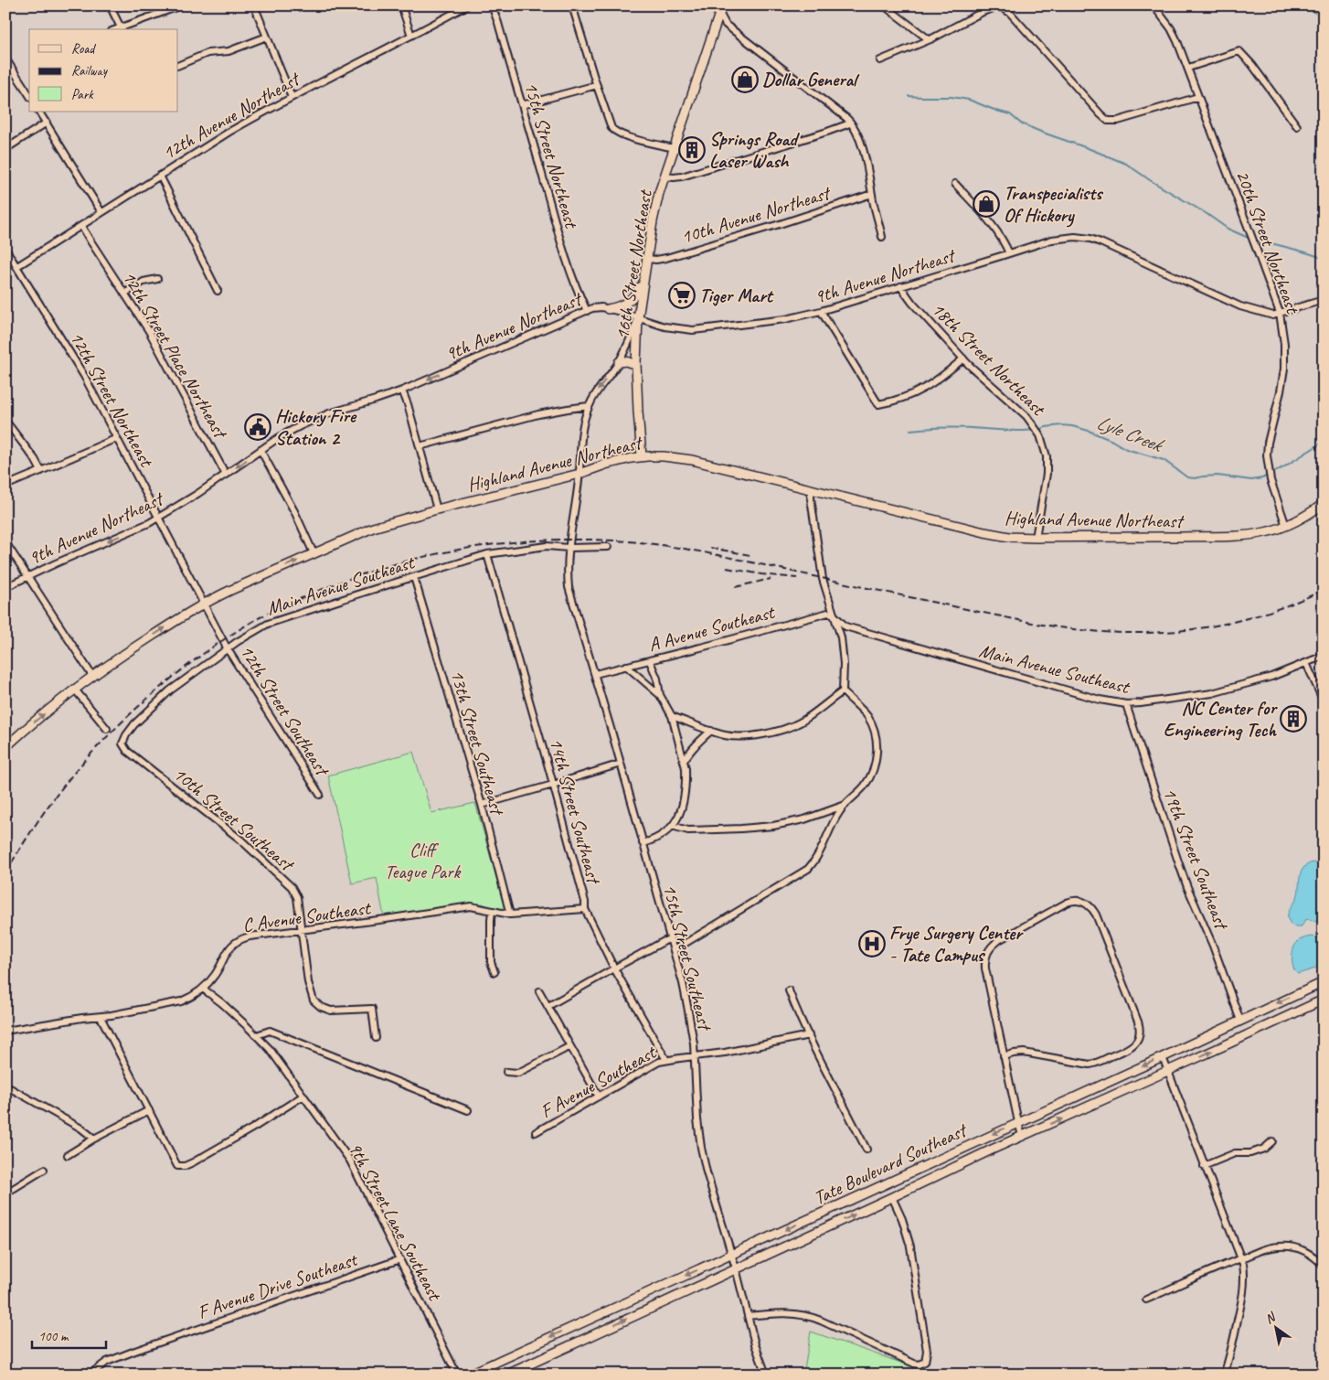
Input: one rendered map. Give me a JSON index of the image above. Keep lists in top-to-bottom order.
{
  "streets": {
    "main road": ["16th Street Northeast", "Highland Avenue Northeast", "Tate Boulevard Southeast"],
    "street": [
      "12th Avenue Northeast",
      "15th Street Northeast",
      "10th Avenue Northeast",
      "20th Street Northeast",
      "9th Avenue Northeast",
      "12th Street Place Northeast",
      "18th Street Northeast",
      "12th Street Northeast",
      "Main Avenue Southeast",
      "A Avenue Southeast",
      "12th Street Southeast",
      "13th Street Southeast",
      "14th Street Southeast",
      "10th Street Southeast",
      "19th Street Southeast",
      "C Avenue Southeast",
      "15th Street Southeast",
      "F Avenue Southeast",
      "9th Street Lane Southeast",
      "F Avenue Drive Southeast"
    ]
  },
  "crossings": [
    ["12th Avenue Northeast", "12th Street Place Northeast"],
    ["12th Avenue Northeast", "12th Street Northeast"],
    ["15th Street Northeast", "9th Avenue Northeast"],
    ["10th Avenue Northeast", "16th Street Northeast"],
    ["20th Street Northeast", "9th Avenue Northeast"],
    ["20th Street Northeast", "Highland Avenue Northeast"],
    ["16th Street Northeast", "9th Avenue Northeast"],
    ["16th Street Northeast", "Highland Avenue Northeast"],
    ["9th Avenue Northeast", "12th Street Place Northeast"],
    ["9th Avenue Northeast", "18th Street Northeast"],
    ["9th Avenue Northeast", "12th Street Northeast"],
    ["18th Street Northeast", "Highland Avenue Northeast"],
    ["12th Street Northeast", "Highland Avenue Northeast"],
    ["12th Street Northeast", "12th Street Southeast"],
    ["Main Avenue Southeast", "A Avenue Southeast"],
    ["Main Avenue Southeast", "12th Street Southeast"],
    ["Main Avenue Southeast", "13th Street Southeast"],
    ["Main Avenue Southeast", "14th Street Southeast"],
    ["Main Avenue Southeast", "10th Street Southeast"],
    ["Main Avenue Southeast", "19th Street Southeast"],
    ["Main Avenue Southeast", "15th Street Southeast"],
    ["A Avenue Southeast", "15th Street Southeast"],
    ["13th Street Southeast", "C Avenue Southeast"],
    ["14th Street Southeast", "C Avenue Southeast"],
    ["14th Street Southeast", "F Avenue Southeast"],
    ["10th Street Southeast", "C Avenue Southeast"],
    ["19th Street Southeast", "Tate Boulevard Southeast"],
    ["C Avenue Southeast", "9th Street Lane Southeast"],
    ["15th Street Southeast", "F Avenue Southeast"],
    ["15th Street Southeast", "Tate Boulevard Southeast"],
    ["9th Street Lane Southeast", "F Avenue Drive Southeast"]
  ],
  "water": ["Lyle Creek"],
  "parks": ["Cliff Teague Park"],
  "places": {
    "shop": ["Dollar General", "Transpecialists Of Hickory"],
    "building": ["Springs Road Laser Wash", "NC Center for Engineering Tech"],
    "supermarket": ["Tiger Mart"],
    "public building": ["Hickory Fire Station 2"],
    "hospital": ["Frye Surgery Center - Tate Campus"]
  },
  "legend": ["Road", "Railway", "Park"],
  "scale_bar": "100 m",
  "north": "top left"
}
